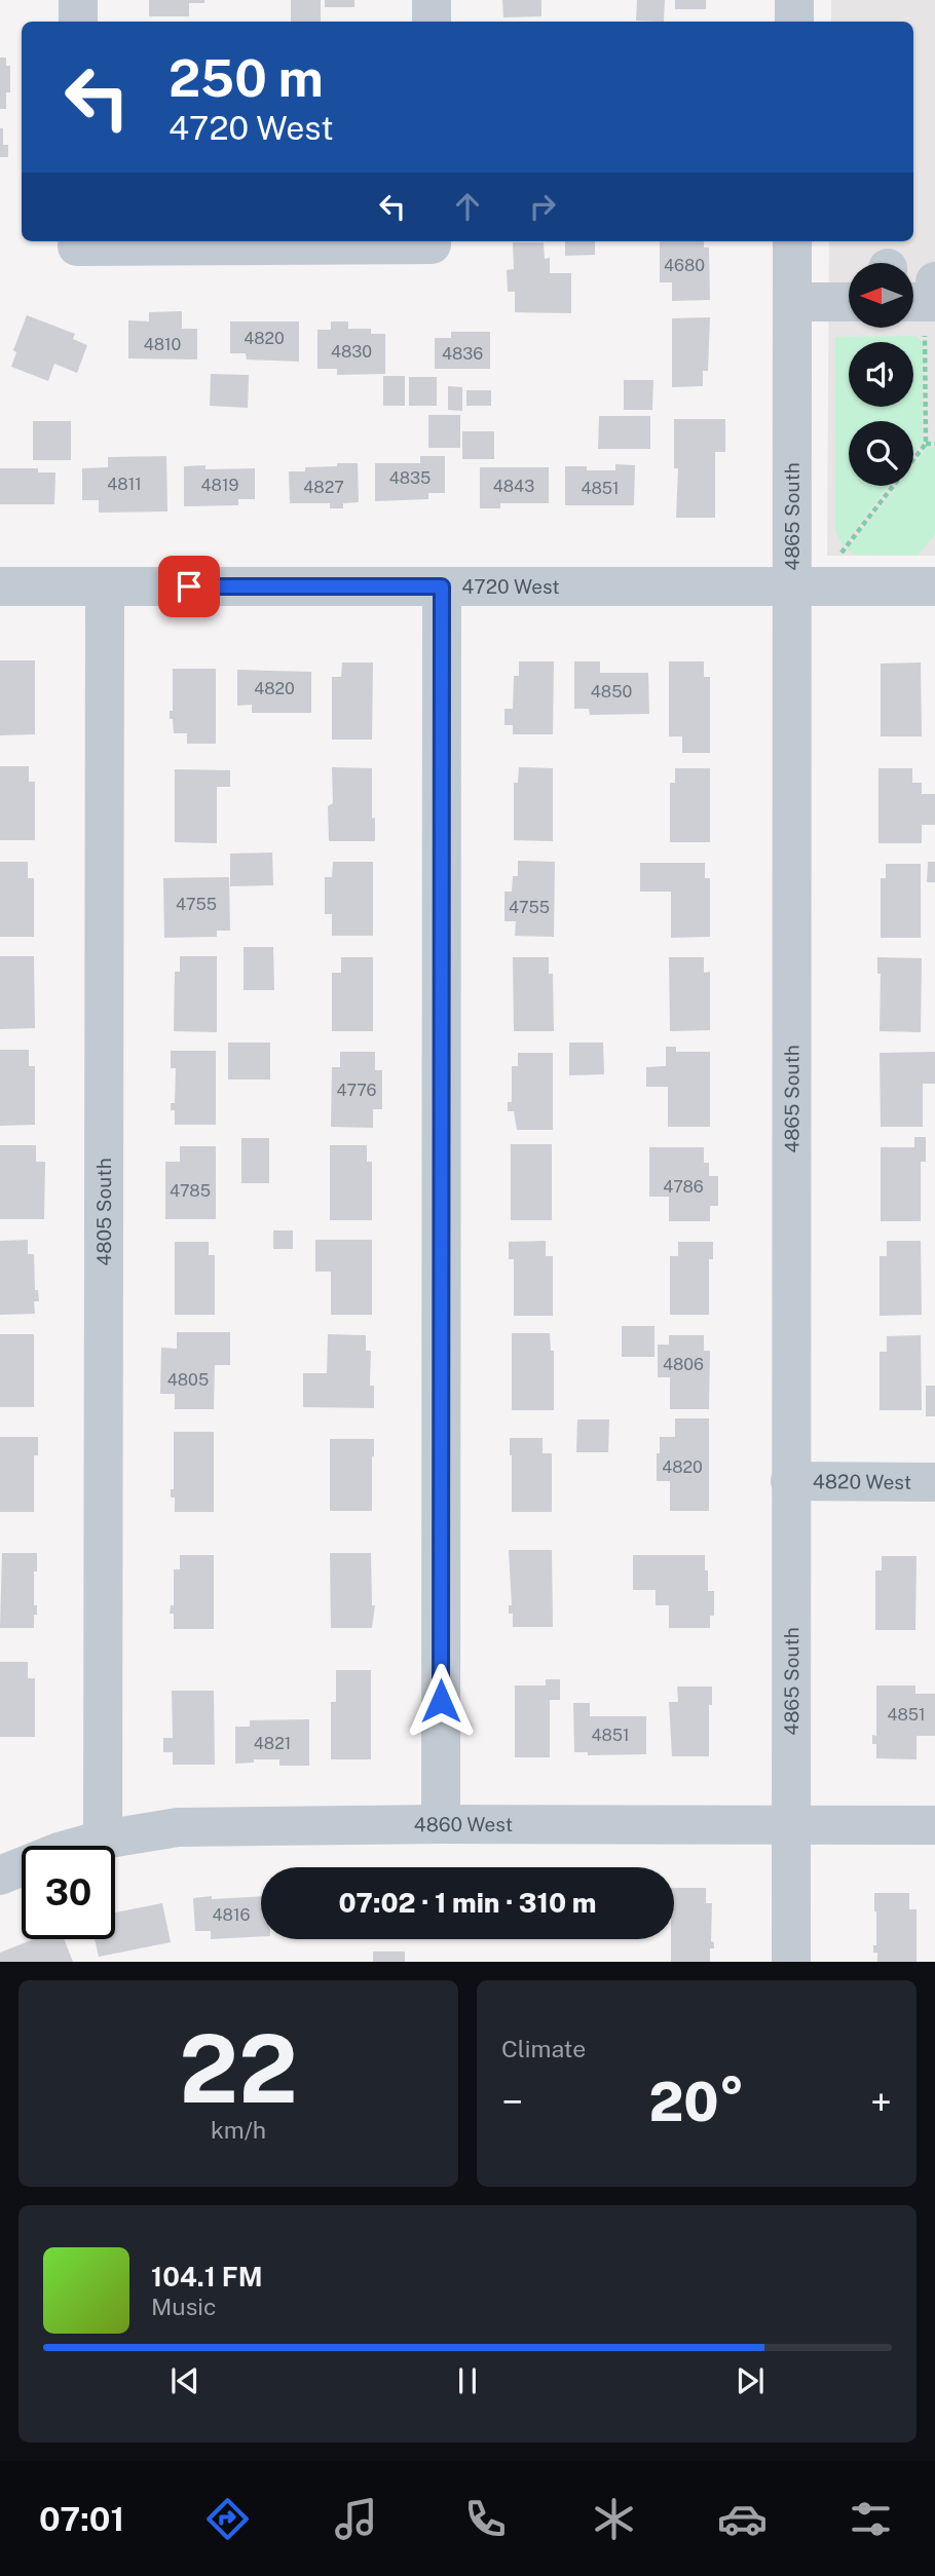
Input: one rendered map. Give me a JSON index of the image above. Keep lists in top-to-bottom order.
{
  "streets": {
    "street": [
      "4865 South",
      "4720 West",
      "4805 South",
      "4820 West",
      "4860 West"
    ]
  },
  "crossings": [
    ["4865 South", "4720 West"],
    ["4865 South", "4820 West"],
    ["4865 South", "4860 West"],
    ["4720 West", "4805 South"],
    ["4805 South", "4860 West"]
  ],
  "house_numbers": [
    "4680",
    "4820",
    "4810",
    "4830",
    "4836",
    "4835",
    "4811",
    "4819",
    "4843",
    "4827",
    "4851",
    "4820",
    "4850",
    "4755",
    "4755",
    "4776",
    "4786",
    "4785",
    "4806",
    "4805",
    "4820",
    "4851",
    "4851",
    "4821",
    "4816"
  ],
  "north": "left",
  "page": {
    "turn": ["250 m", "4720 West"],
    "limit": "30",
    "trip": "07:02 · 1 min · 310 m",
    "tile": [
      ["22", "km/h"],
      "Climate"
    ],
    "heat": ["−", "20°", "+"],
    "song": ["104.1 FM", "Music"],
    "tabs": "07:01"
  }
}
